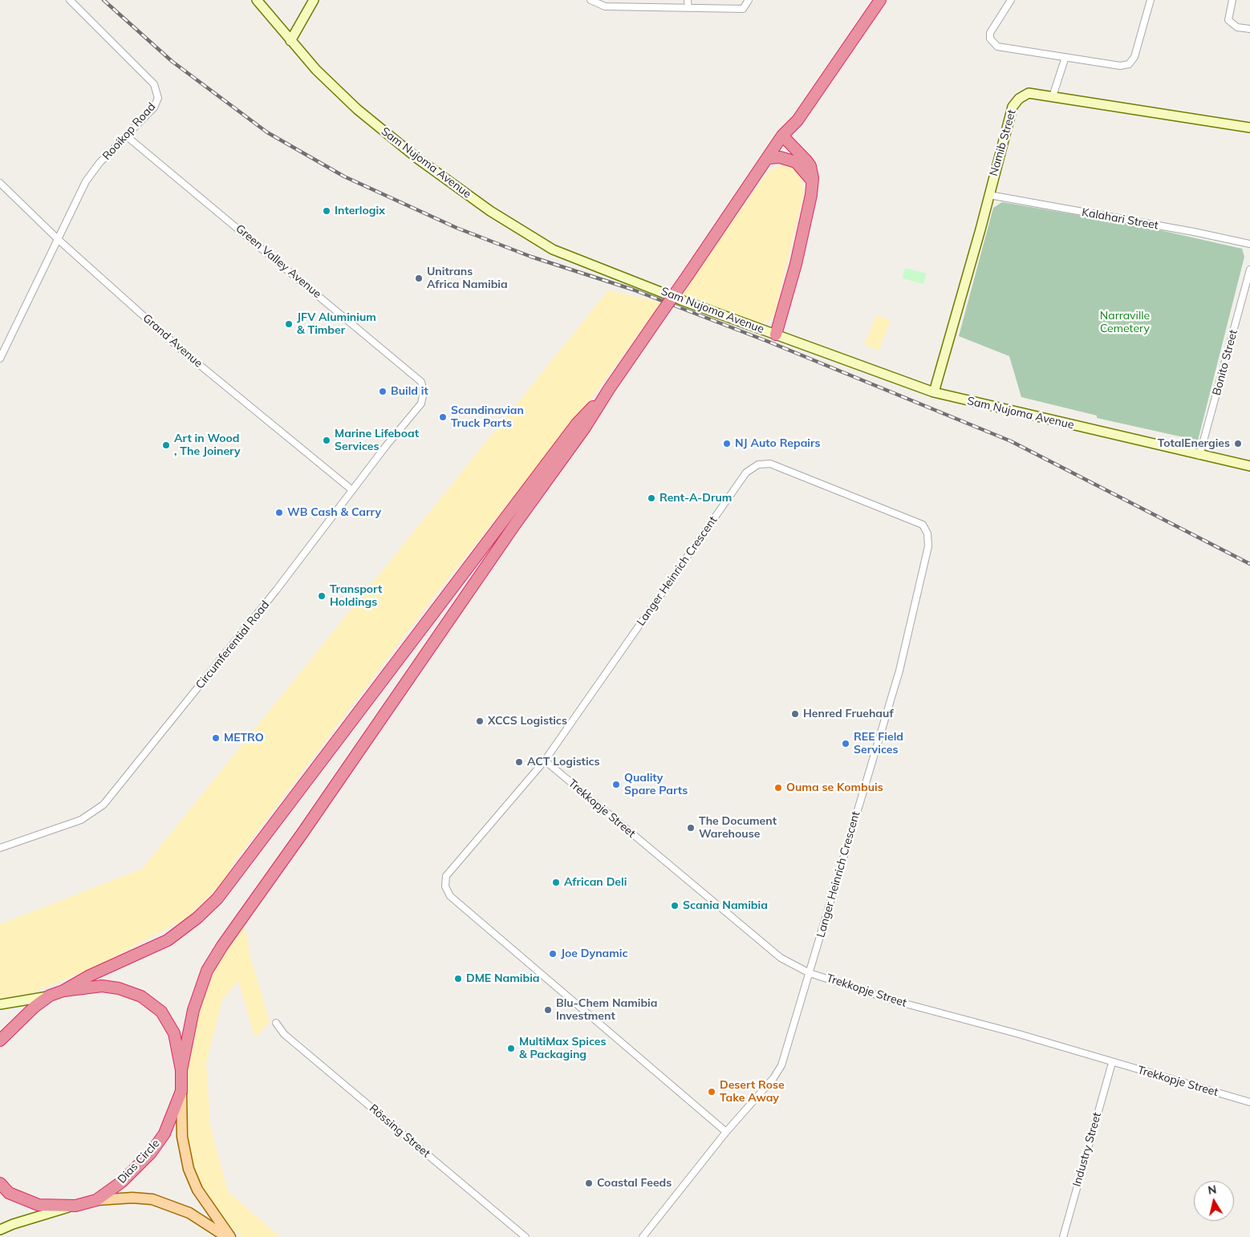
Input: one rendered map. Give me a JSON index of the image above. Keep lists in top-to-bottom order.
{
  "streets": {
    "highway": ["Dias Circle"],
    "street": [
      "Rooikop Road",
      "Namib Street",
      "Sam Nujoma Avenue",
      "Kalahari Street",
      "Green Valley Avenue",
      "Grand Avenue",
      "Bonito Street",
      "Langer Heinrich Crescent",
      "Circumferential Road",
      "Trekkopje Street",
      "Rössing Street",
      "Industry Street"
    ]
  },
  "crossings": [
    ["Rooikop Road", "Green Valley Avenue"],
    ["Rooikop Road", "Grand Avenue"],
    ["Namib Street", "Sam Nujoma Avenue"],
    ["Namib Street", "Kalahari Street"],
    ["Sam Nujoma Avenue", "Bonito Street"],
    ["Green Valley Avenue", "Circumferential Road"],
    ["Grand Avenue", "Circumferential Road"],
    ["Langer Heinrich Crescent", "Trekkopje Street"],
    ["Trekkopje Street", "Industry Street"]
  ],
  "parks": ["Narraville Cemetery"],
  "places": [
    "Interlogix",
    "Unitrans Africa Namibia",
    "JFV Aluminium & Timber",
    "Build it",
    "Scandinavian Truck Parts",
    "Marine Lifeboat Services",
    "NJ Auto Repairs",
    "TotalEnergies",
    "Art in Wood , The Joinery",
    "Rent-A-Drum",
    "WB Cash & Carry",
    "Transport Holdings",
    "Henred Fruehauf",
    "XCCS Logistics",
    "METRO",
    "REE Field Services",
    "ACT Logistics",
    "Quality Spare Parts",
    "Ouma se Kombuis",
    "The Document Warehouse",
    "African Deli",
    "Scania Namibia",
    "Joe Dynamic",
    "DME Namibia",
    "Blu-Chem Namibia Investment",
    "MultiMax Spices & Packaging",
    "Desert Rose Take Away",
    "Coastal Feeds"
  ],
  "north": "top"
}
